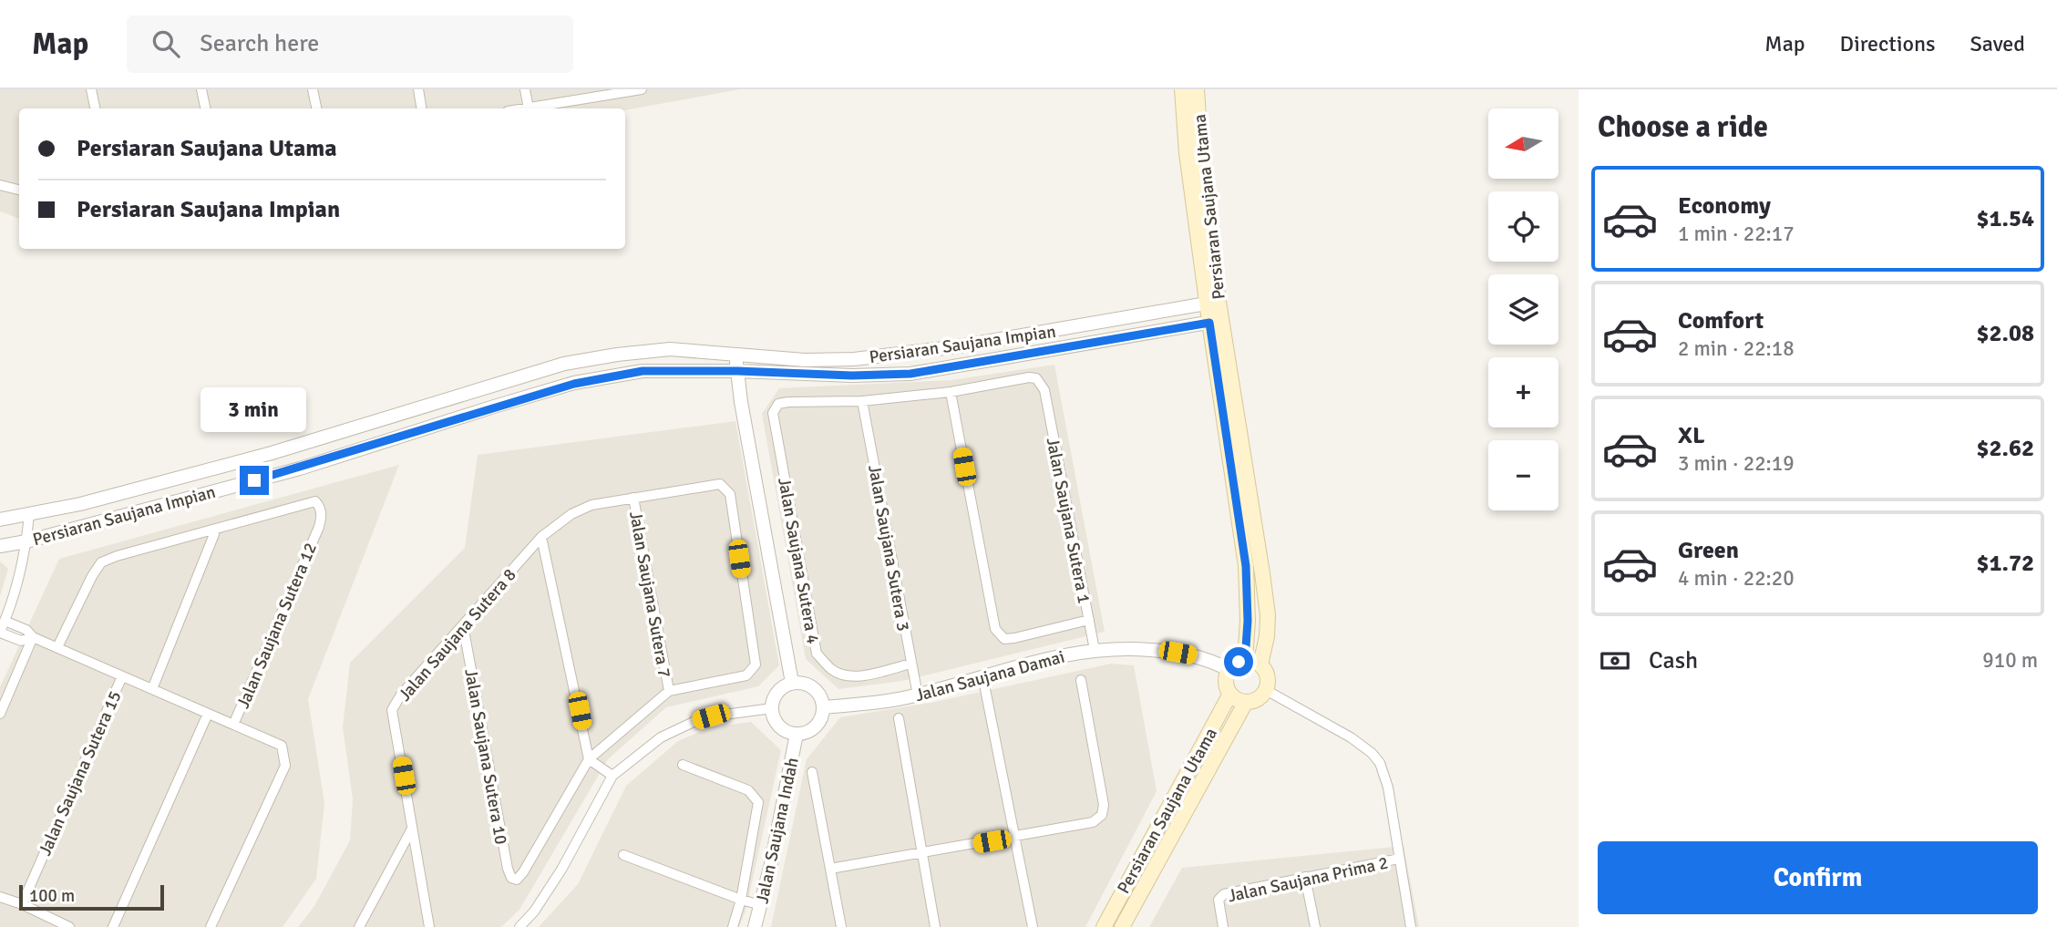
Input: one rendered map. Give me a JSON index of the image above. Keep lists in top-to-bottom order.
{
  "streets": {
    "main road": ["Persiaran Saujana Utama"],
    "street": [
      "Persiaran Saujana Impian",
      "Jalan Saujana Sutera 1",
      "Jalan Saujana Sutera 3",
      "Jalan Saujana Sutera 4",
      "Jalan Saujana Sutera 7",
      "Jalan Saujana Sutera 12",
      "Jalan Saujana Sutera 8",
      "Jalan Saujana Damai",
      "Jalan Saujana Sutera 10",
      "Jalan Saujana Sutera 15",
      "Jalan Saujana Indah",
      "Jalan Saujana Prima 2"
    ]
  },
  "crossings": [
    ["Persiaran Saujana Utama", "Persiaran Saujana Impian"],
    ["Persiaran Saujana Utama", "Jalan Saujana Damai"],
    ["Jalan Saujana Sutera 1", "Jalan Saujana Damai"],
    ["Jalan Saujana Sutera 3", "Jalan Saujana Sutera 4"],
    ["Jalan Saujana Sutera 3", "Jalan Saujana Damai"],
    ["Jalan Saujana Sutera 7", "Jalan Saujana Sutera 8"],
    ["Jalan Saujana Sutera 8", "Jalan Saujana Sutera 10"],
    ["Jalan Saujana Damai", "Jalan Saujana Indah"]
  ],
  "scale_bar": "100 m",
  "north": "left",
  "page": {
    "header": "Map",
    "search": "Search here",
    "nav": ["Map", "Directions", "Saved"],
    "heading": "Choose a ride",
    "map_buttons": ["+", "−"],
    "banner": ["Persiaran Saujana Utama", "Persiaran Saujana Impian"],
    "list": [
      {
        "name": "Economy",
        "note": "1 min · 22:17",
        "value": "$1.54"
      },
      {
        "name": "Comfort",
        "note": "2 min · 22:18",
        "value": "$2.08"
      },
      {
        "name": "XL",
        "note": "3 min · 22:19",
        "value": "$2.62"
      },
      {
        "name": "Green",
        "note": "4 min · 22:20",
        "value": "$1.72"
      }
    ],
    "bubble": "3 min",
    "pay": ["Cash", "910 m"],
    "buttons": "Confirm",
    "scale": "100 m"
  }
}
